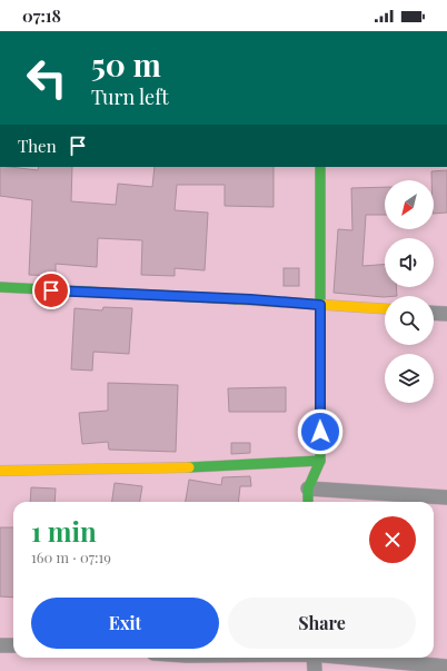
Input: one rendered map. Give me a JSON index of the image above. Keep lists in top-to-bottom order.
{
  "north": "bottom left",
  "page": {
    "status": "07:18",
    "turn": ["50 m", "Turn left"],
    "then": "Then",
    "heading": ["1 min", "160 m · 07:19"],
    "buttons": ["Exit", "Share"]
  }
}
